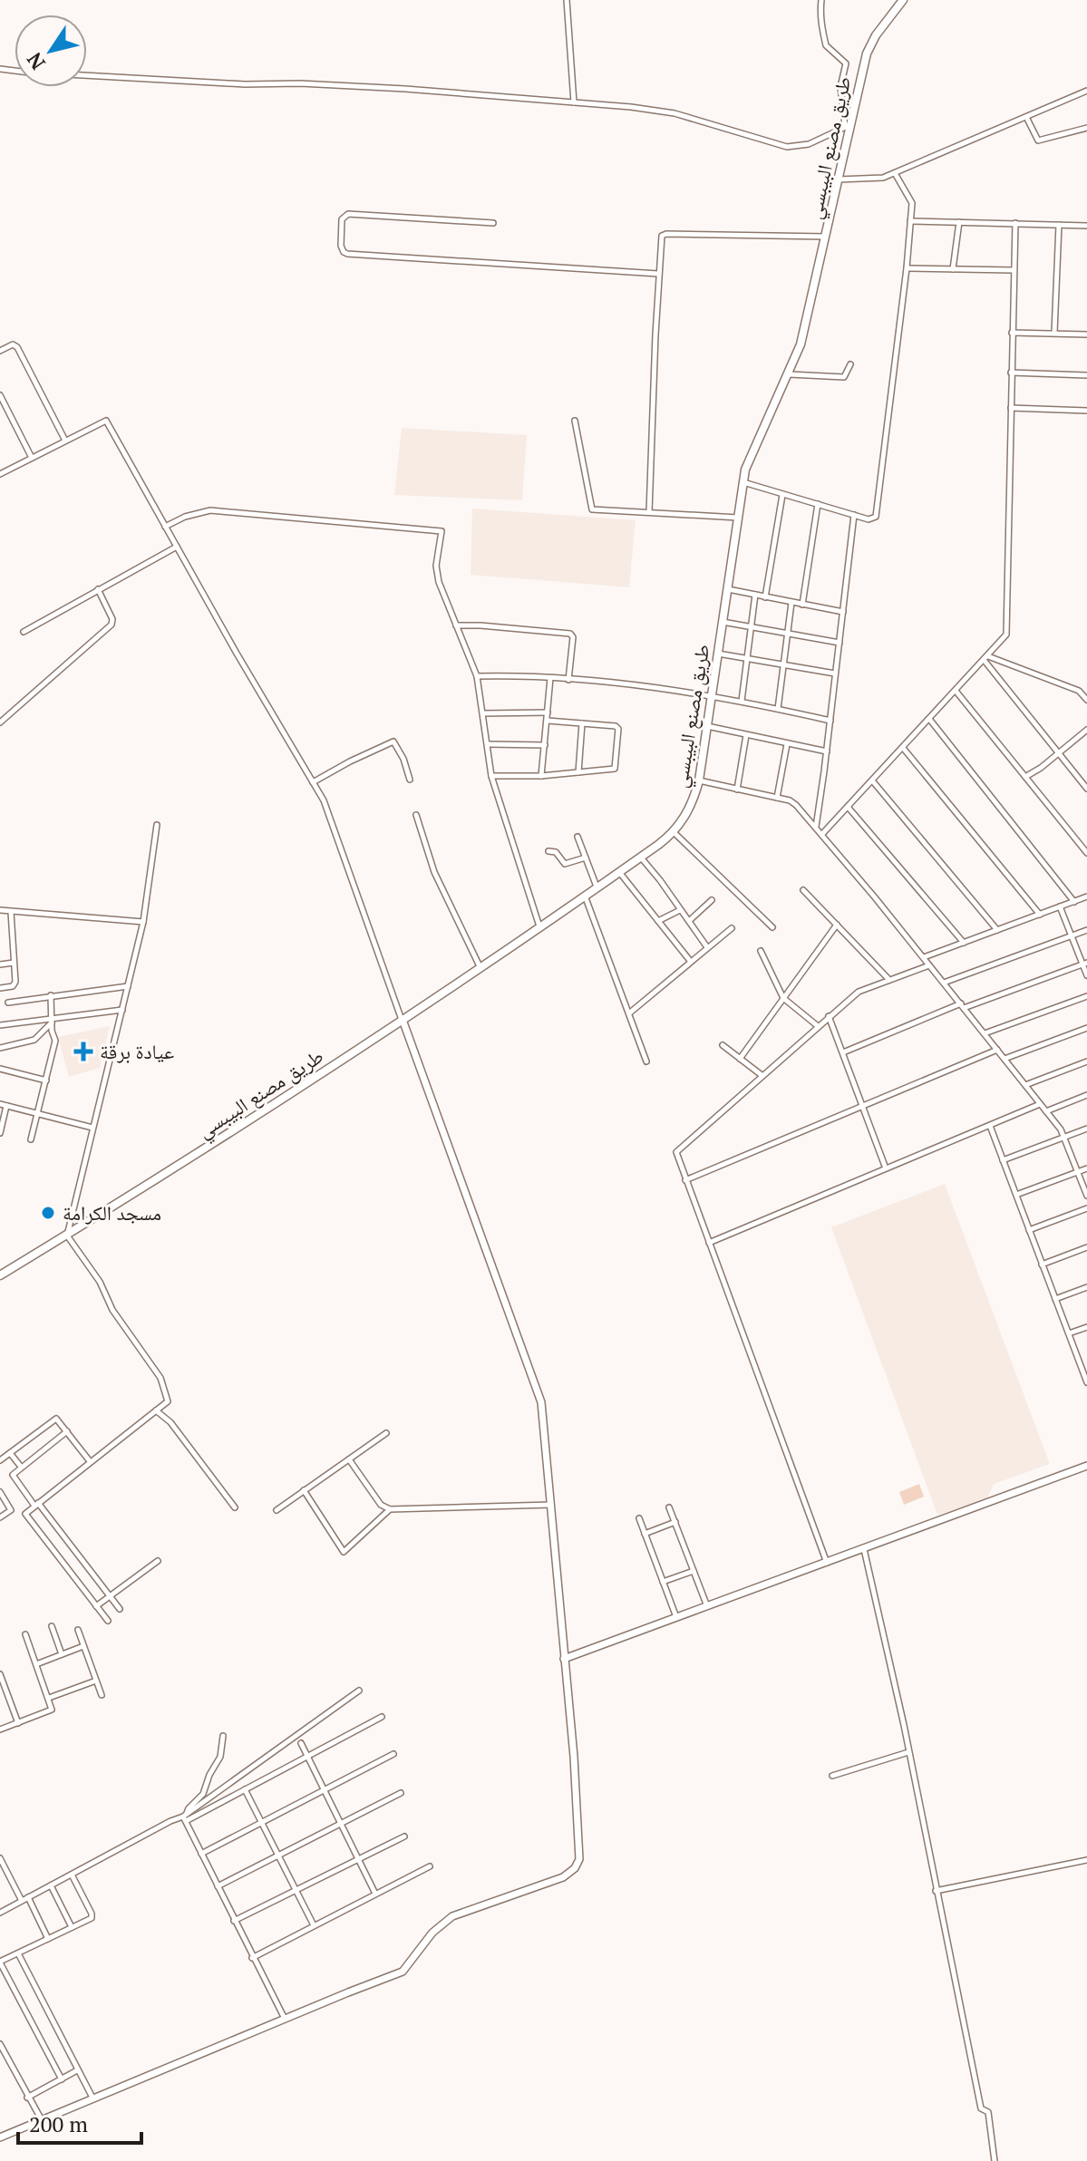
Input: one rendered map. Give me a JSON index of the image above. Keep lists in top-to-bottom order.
{
  "streets": {
    "main road": ["طريق مصنع البيبسي"]
  },
  "places": {
    "health": ["عيادة برقة"],
    "other": ["مسجد الكرامة"]
  },
  "scale_bar": "200 m",
  "north": "bottom left"
}
